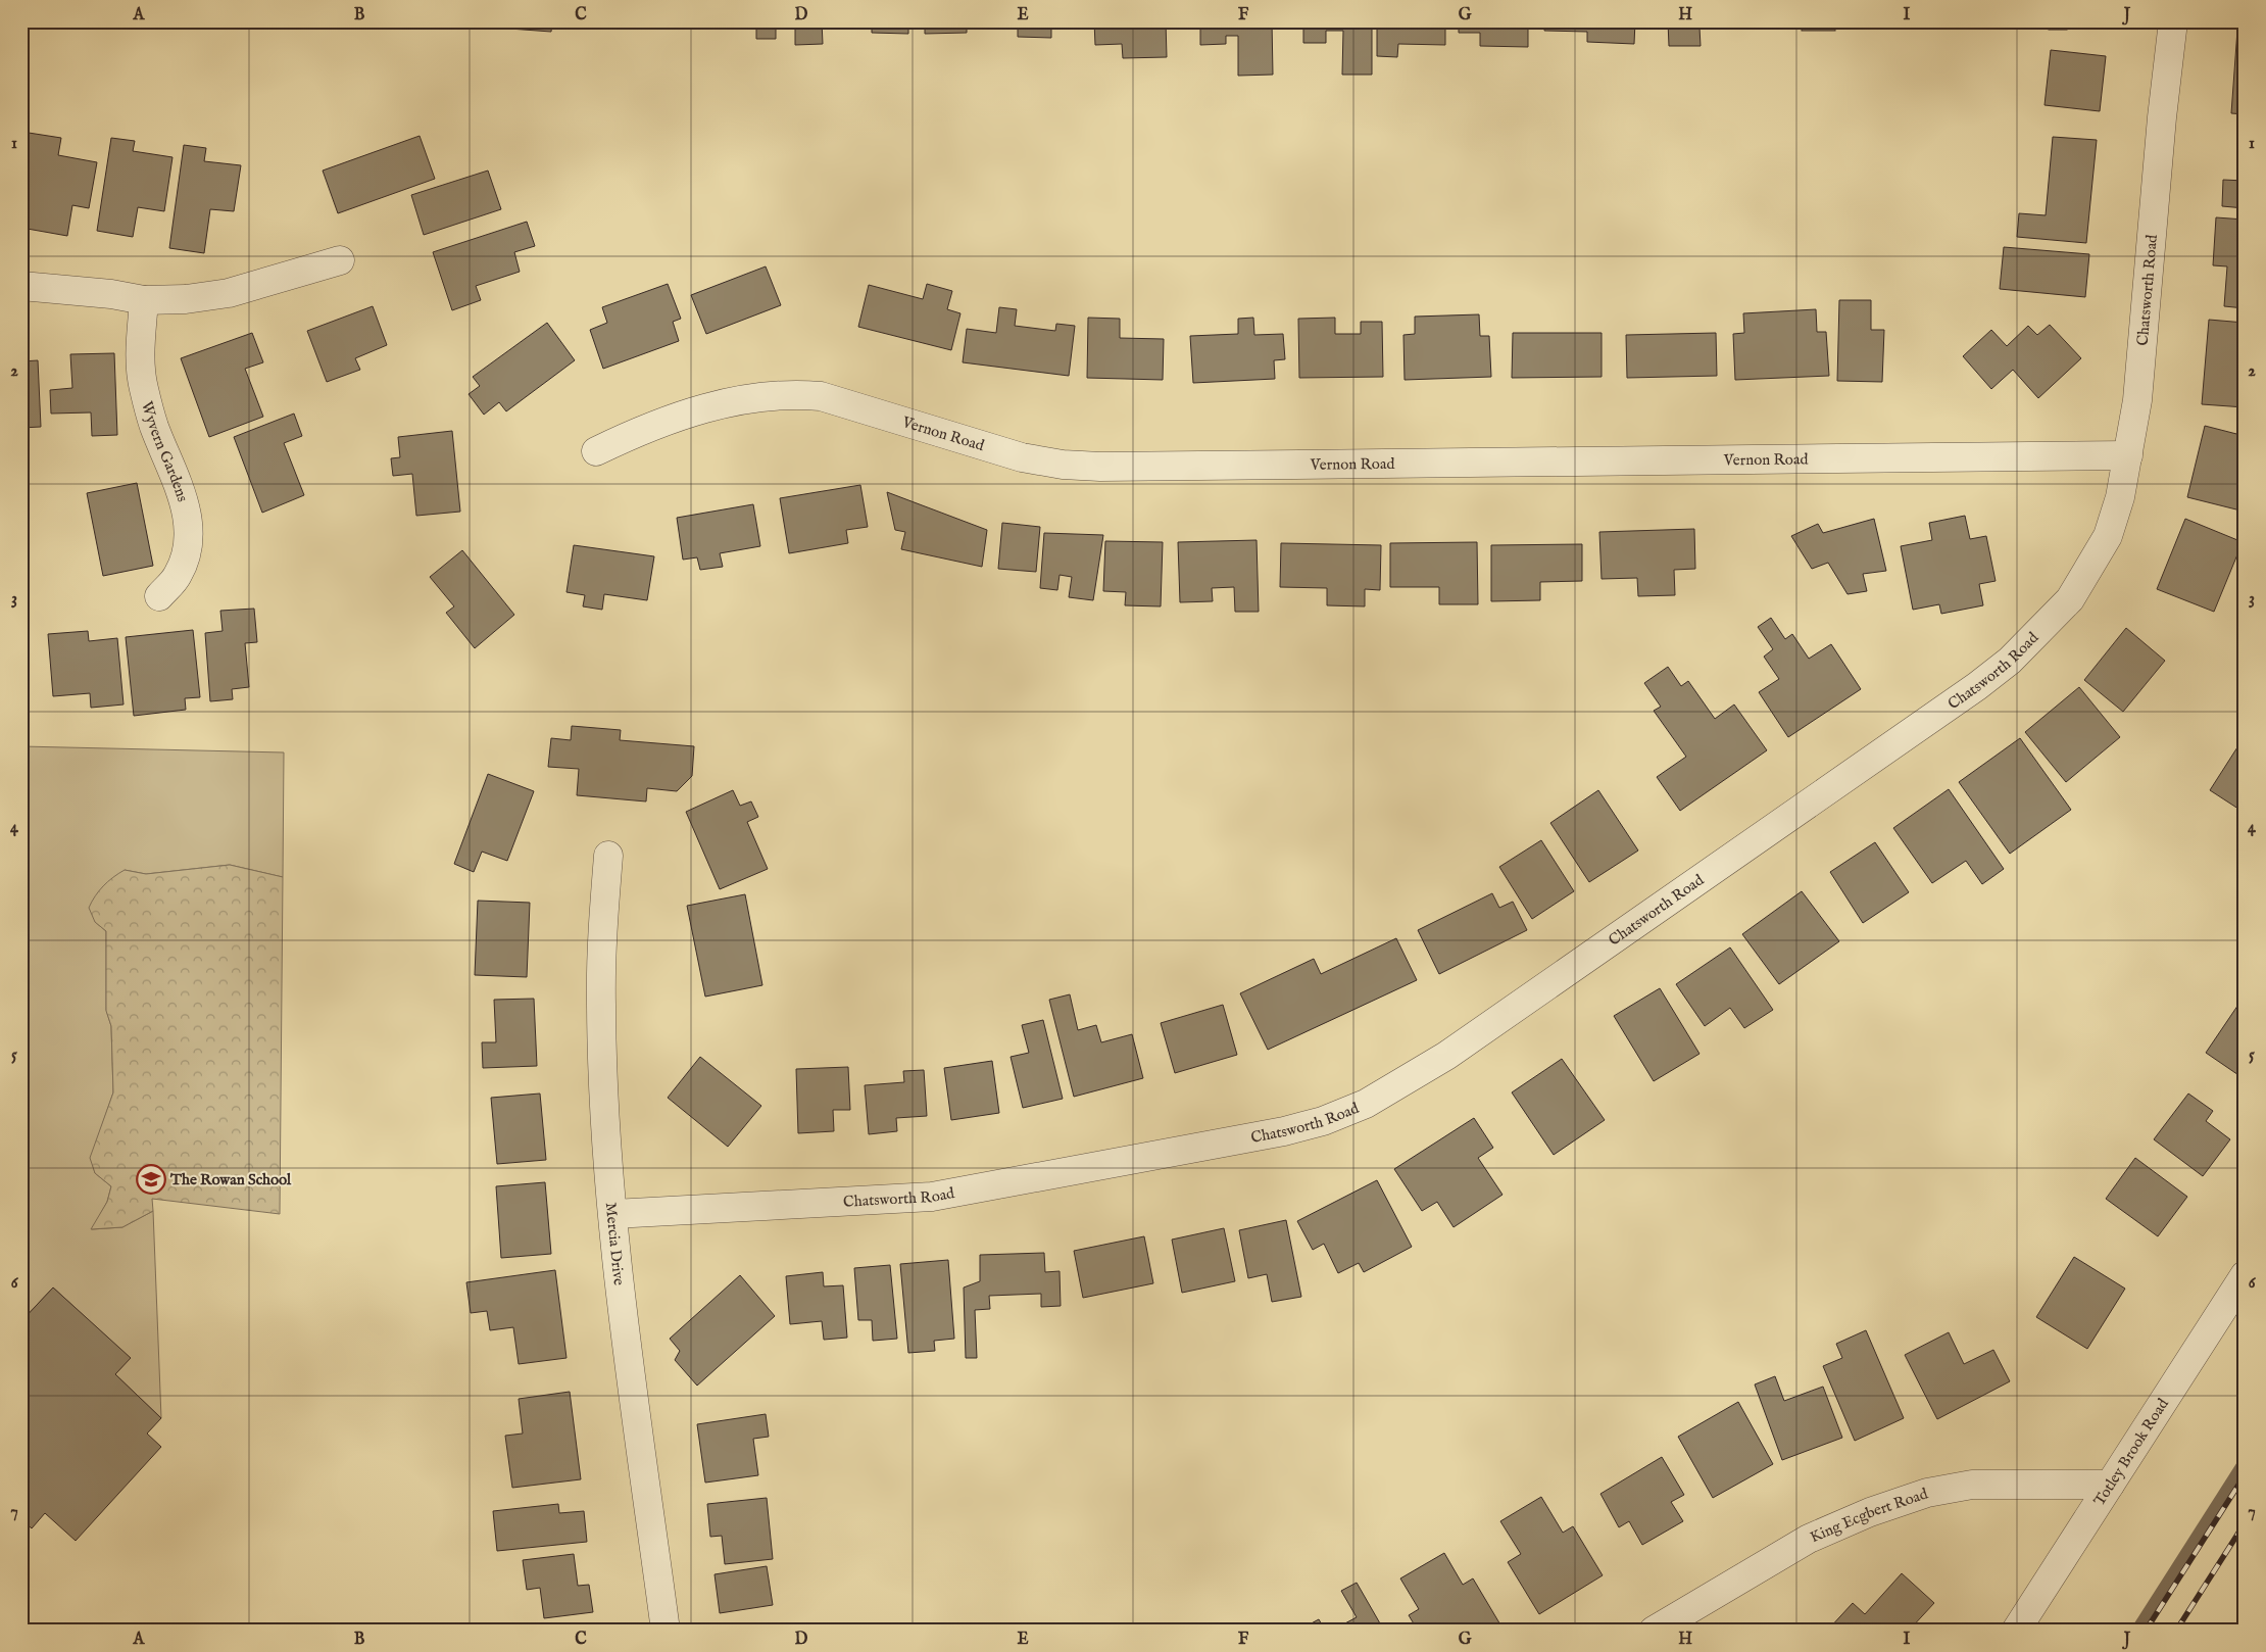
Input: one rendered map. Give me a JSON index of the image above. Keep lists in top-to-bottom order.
{
  "streets": {
    "street": [
      "Chatsworth Road",
      "Vernon Road",
      "Wyvern Gardens",
      "Mercia Drive",
      "Totley Brook Road",
      "King Ecgbert Road"
    ]
  },
  "crossings": [
    ["Chatsworth Road", "Vernon Road"],
    ["Chatsworth Road", "Mercia Drive"],
    ["Totley Brook Road", "King Ecgbert Road"]
  ],
  "places": {
    "school or university": ["The Rowan School"]
  },
  "grid": {
    "columns": [
      "A",
      "B",
      "C",
      "D",
      "E",
      "F",
      "G",
      "H",
      "I",
      "J"
    ],
    "rows": [
      "1",
      "2",
      "3",
      "4",
      "5",
      "6",
      "7"
    ]
  }
}
